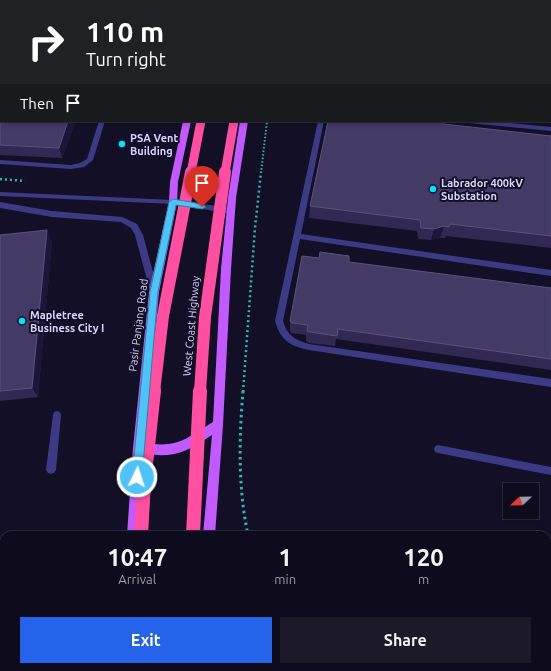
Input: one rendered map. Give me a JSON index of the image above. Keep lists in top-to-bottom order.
{
  "streets": {
    "highway": ["West Coast Highway"],
    "main road": ["Pasir Panjang Road"]
  },
  "places": ["PSA Vent Building", "Labrador 400kV Substation", "Mapletree Business City I"],
  "north": "left",
  "page": {
    "turn": ["110 m", "Turn right"],
    "then": "Then",
    "eta": [
      "10:47",
      "Arrival",
      "1",
      "min",
      "120",
      "m"
    ],
    "buttons": ["Exit", "Share"]
  }
}
